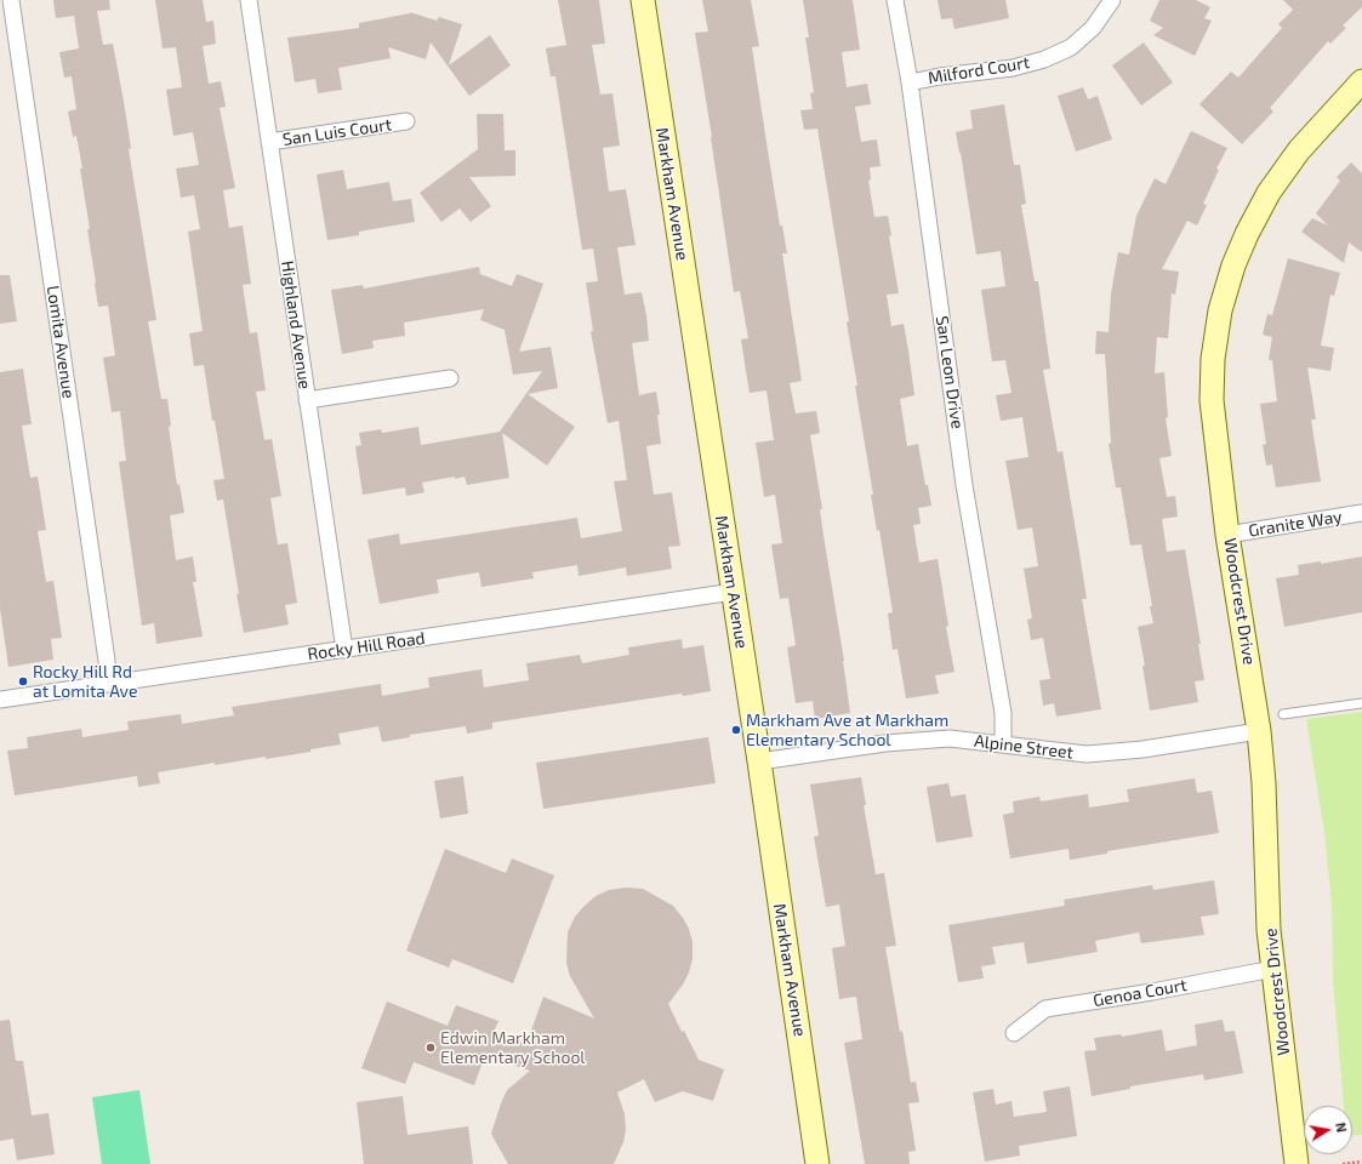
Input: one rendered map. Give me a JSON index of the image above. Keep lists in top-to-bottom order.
{
  "streets": {
    "street": [
      "Milford Court",
      "San Luis Court",
      "Markham Avenue",
      "Highland Avenue",
      "Lomita Avenue",
      "San Leon Drive",
      "Granite Way",
      "Woodcrest Drive",
      "Rocky Hill Road",
      "Alpine Street",
      "Genoa Court"
    ]
  },
  "crossings": [
    ["Milford Court", "San Leon Drive"],
    ["San Luis Court", "Highland Avenue"],
    ["Markham Avenue", "Rocky Hill Road"],
    ["Markham Avenue", "Alpine Street"],
    ["Highland Avenue", "Rocky Hill Road"],
    ["Lomita Avenue", "Rocky Hill Road"],
    ["San Leon Drive", "Alpine Street"],
    ["Granite Way", "Woodcrest Drive"],
    ["Woodcrest Drive", "Alpine Street"],
    ["Woodcrest Drive", "Genoa Court"]
  ],
  "places": ["Rocky Hill Rd at Lomita Ave", "Markham Ave at Markham Elementary School", "Edwin Markham Elementary School"],
  "north": "right"
}
